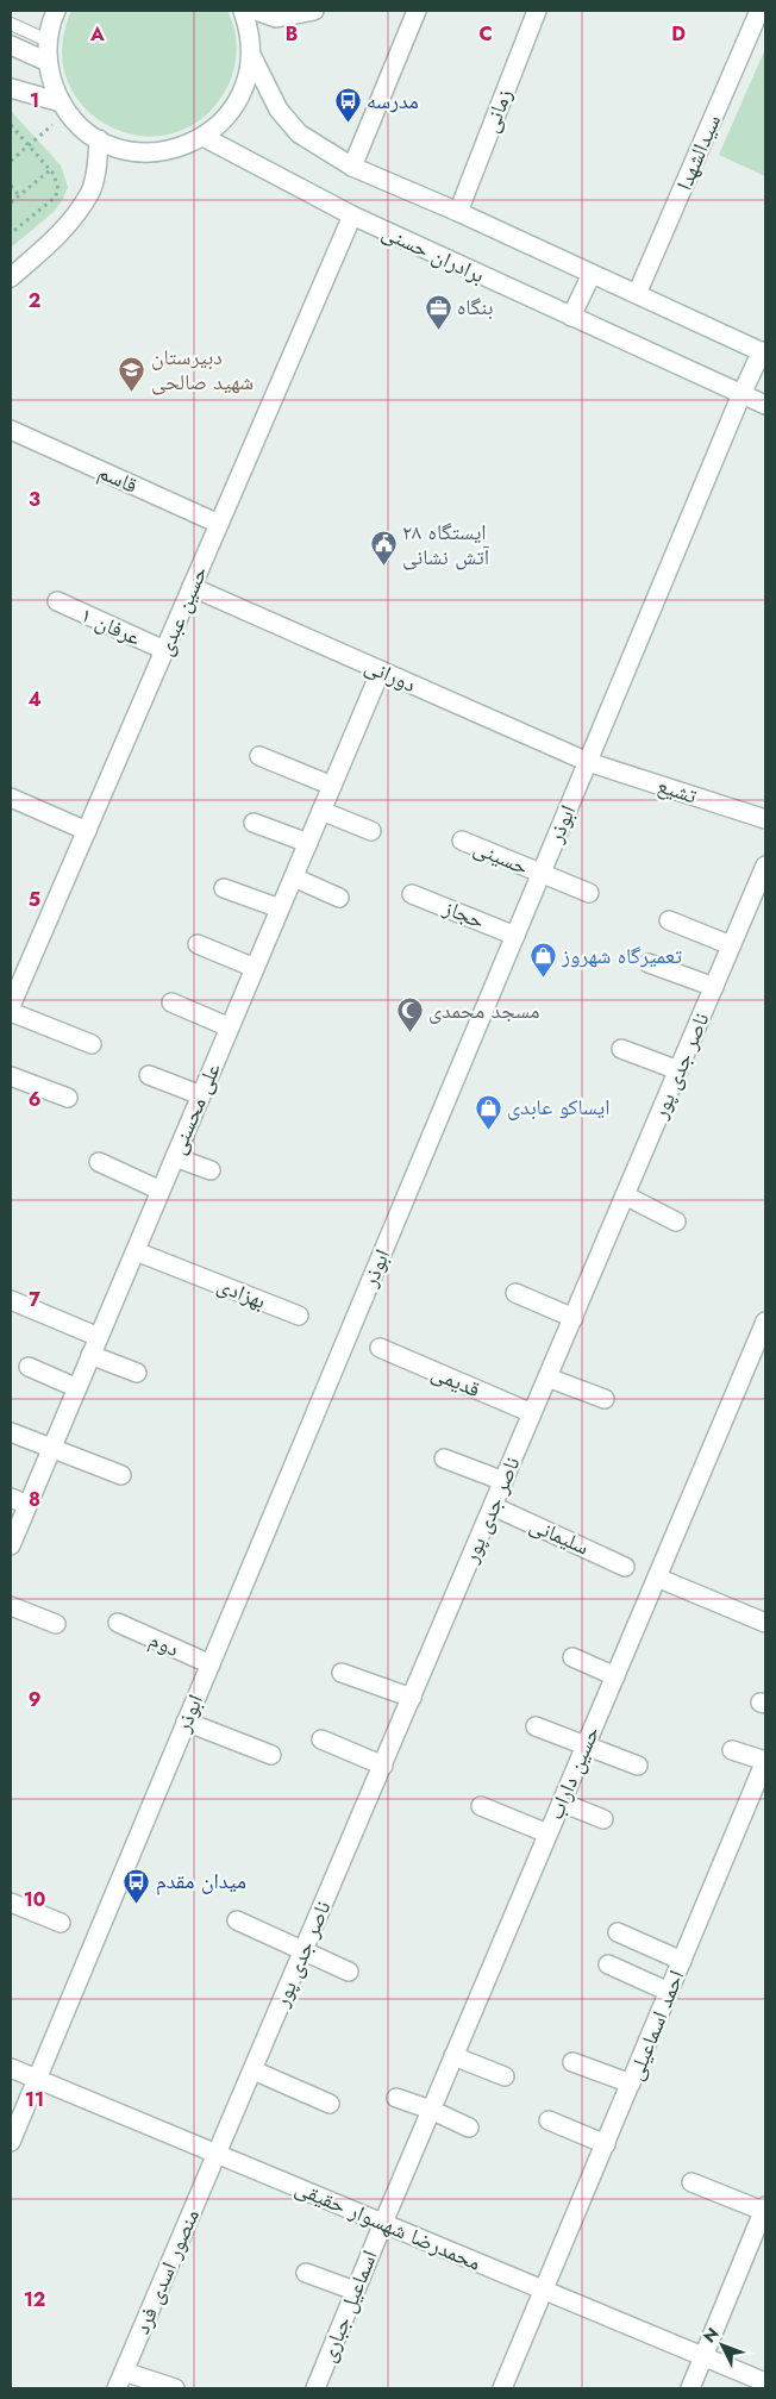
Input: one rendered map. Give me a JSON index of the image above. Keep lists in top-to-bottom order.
{
  "streets": {
    "street": [
      "زمانی",
      "سیدالشهدا",
      "برادران حسنی",
      "قاسم",
      "حسین عبدی",
      "عرفان ۱",
      "دورانی",
      "تشیع",
      "ابوذر",
      "حسینی",
      "حجاز",
      "ناصر جدی پور",
      "علی محسنی",
      "بهزادی",
      "قدیمی",
      "سلیمانی",
      "دوم",
      "حسین داراب",
      "احمد اسماعیلی",
      "محمدرضا شهسوار حقیقی",
      "منصور اسدی فرد",
      "اسماعیل جباری"
    ]
  },
  "crossings": [
    ["برادران حسنی", "حسین عبدی"],
    ["برادران حسنی", "ابوذر"],
    ["قاسم", "حسین عبدی"],
    ["حسین عبدی", "عرفان ۱"],
    ["حسین عبدی", "دورانی"],
    ["دورانی", "تشیع"],
    ["دورانی", "ابوذر"],
    ["دورانی", "علی محسنی"],
    ["تشیع", "ابوذر"],
    ["ابوذر", "حسینی"],
    ["ابوذر", "حجاز"],
    ["ابوذر", "دوم"],
    ["ابوذر", "محمدرضا شهسوار حقیقی"],
    ["ناصر جدی پور", "قدیمی"],
    ["ناصر جدی پور", "سلیمانی"],
    ["ناصر جدی پور", "محمدرضا شهسوار حقیقی"],
    ["ناصر جدی پور", "منصور اسدی فرد"],
    ["علی محسنی", "بهزادی"],
    ["حسین داراب", "محمدرضا شهسوار حقیقی"],
    ["حسین داراب", "اسماعیل جباری"],
    ["احمد اسماعیلی", "محمدرضا شهسوار حقیقی"],
    ["محمدرضا شهسوار حقیقی", "منصور اسدی فرد"],
    ["محمدرضا شهسوار حقیقی", "اسماعیل جباری"]
  ],
  "places": {
    "bus stop": ["مدرسه", "میدان مقدم"],
    "office": ["بنگاه"],
    "school or university": ["دبیرستان شهید صالحی"],
    "public building": ["ایستگاه ۲۸ آتش نشانی"],
    "shop": ["تعمیرگاه شهروز", "ایساکو عابدی"],
    "mosque": ["مسجد محمدی"]
  },
  "north": "top left",
  "grid": {
    "columns": [
      "A",
      "B",
      "C",
      "D"
    ],
    "rows": [
      "1",
      "2",
      "3",
      "4",
      "5",
      "6",
      "7",
      "8",
      "9",
      "10",
      "11",
      "12"
    ]
  }
}
